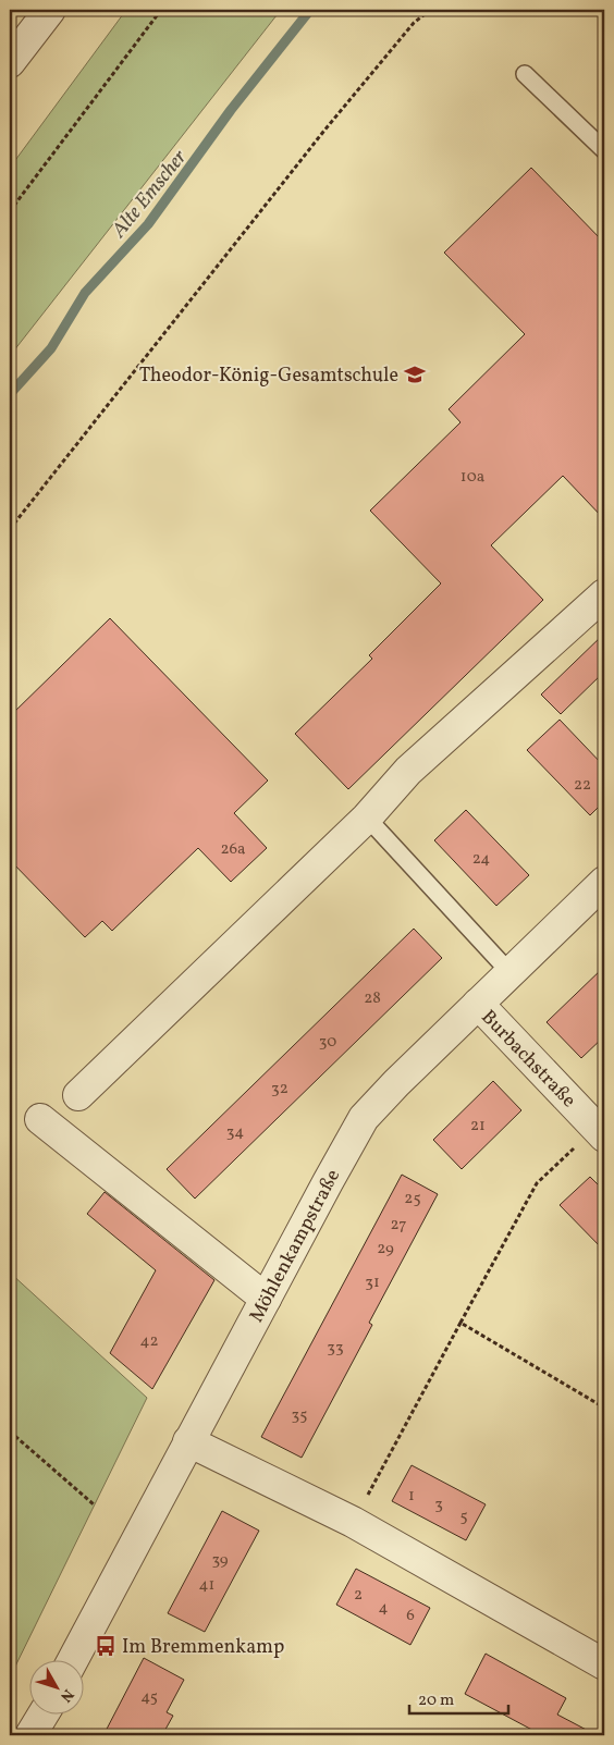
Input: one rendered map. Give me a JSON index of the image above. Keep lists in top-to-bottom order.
{
  "streets": {
    "street": ["Burbachstraße", "Möhlenkampstraße"]
  },
  "crossings": [
    ["Burbachstraße", "Möhlenkampstraße"]
  ],
  "water": ["Alte Emscher"],
  "places": {
    "school or university": ["Theodor-König-Gesamtschule"],
    "bus stop": ["Im Bremmenkamp"]
  },
  "house_numbers": [
    "10a",
    "22",
    "26a",
    "24",
    "28",
    "30",
    "32",
    "21",
    "34",
    "25",
    "27",
    "29",
    "31",
    "42",
    "33",
    "35",
    "1",
    "3",
    "5",
    "39",
    "41",
    "2",
    "4",
    "6",
    "45"
  ],
  "scale_bar": "20 m",
  "north": "bottom right"
}
